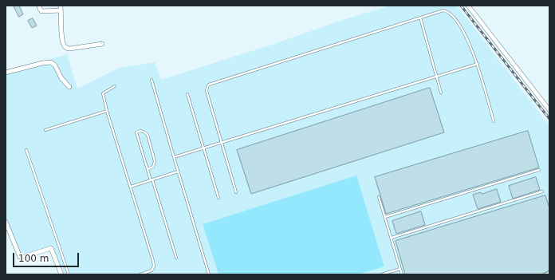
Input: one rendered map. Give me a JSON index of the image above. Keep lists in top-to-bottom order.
{
  "scale_bar": "100 m"
}
